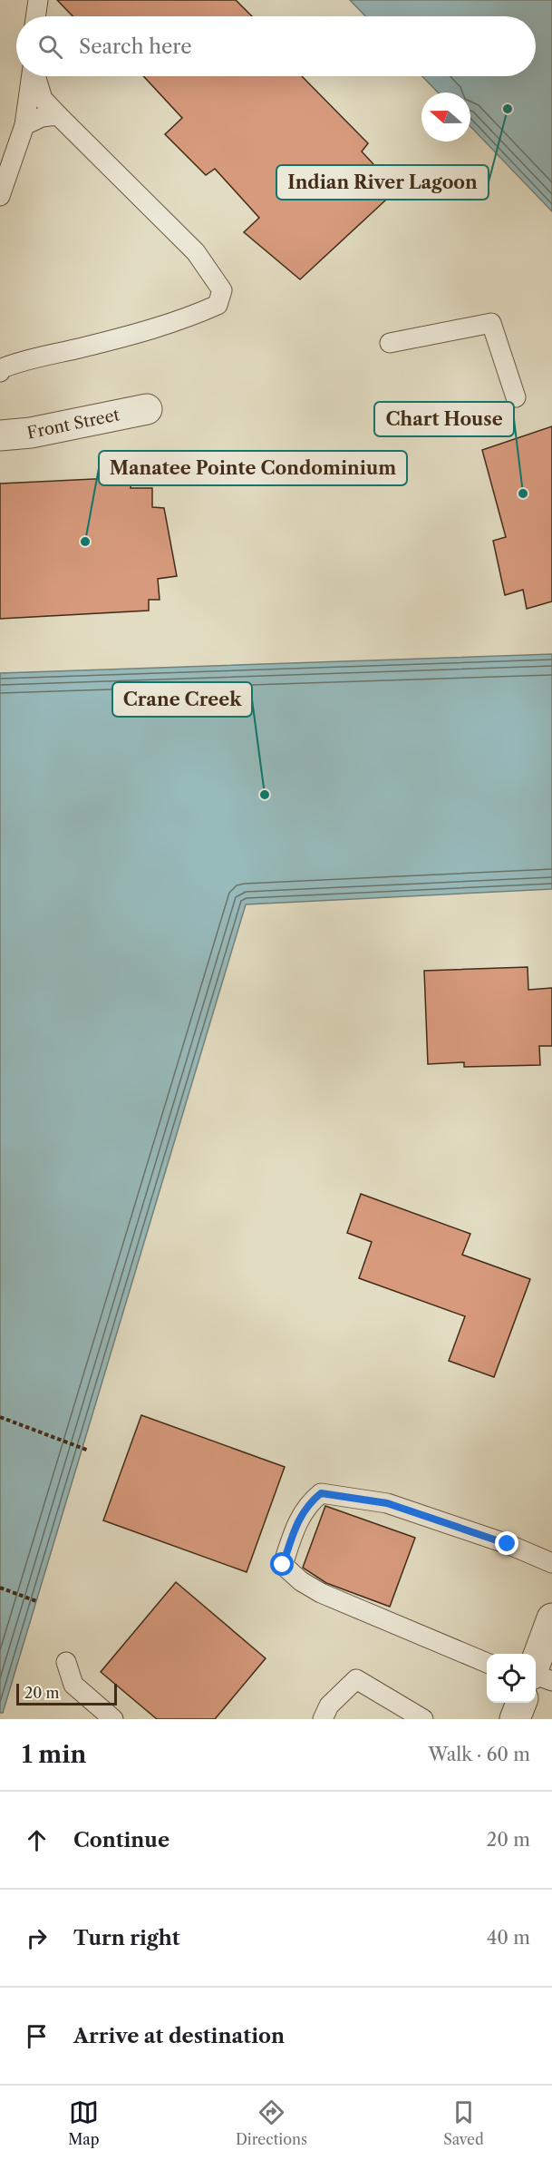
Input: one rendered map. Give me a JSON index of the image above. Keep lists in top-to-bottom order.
{
  "streets": {
    "street": ["Front Street"]
  },
  "places": [
    "Indian River Lagoon",
    "Chart House",
    "Manatee Pointe Condominium",
    "Crane Creek"
  ],
  "scale_bar": "20 m",
  "north": "left",
  "page": {
    "search": "Search here",
    "scale": "20 m",
    "heading": ["1 min", "Walk · 60 m"],
    "list": [
      ["Continue", "20 m"],
      ["Turn right", "40 m"],
      "Arrive at destination"
    ],
    "nav": ["Map", "Directions", "Saved"]
  }
}
